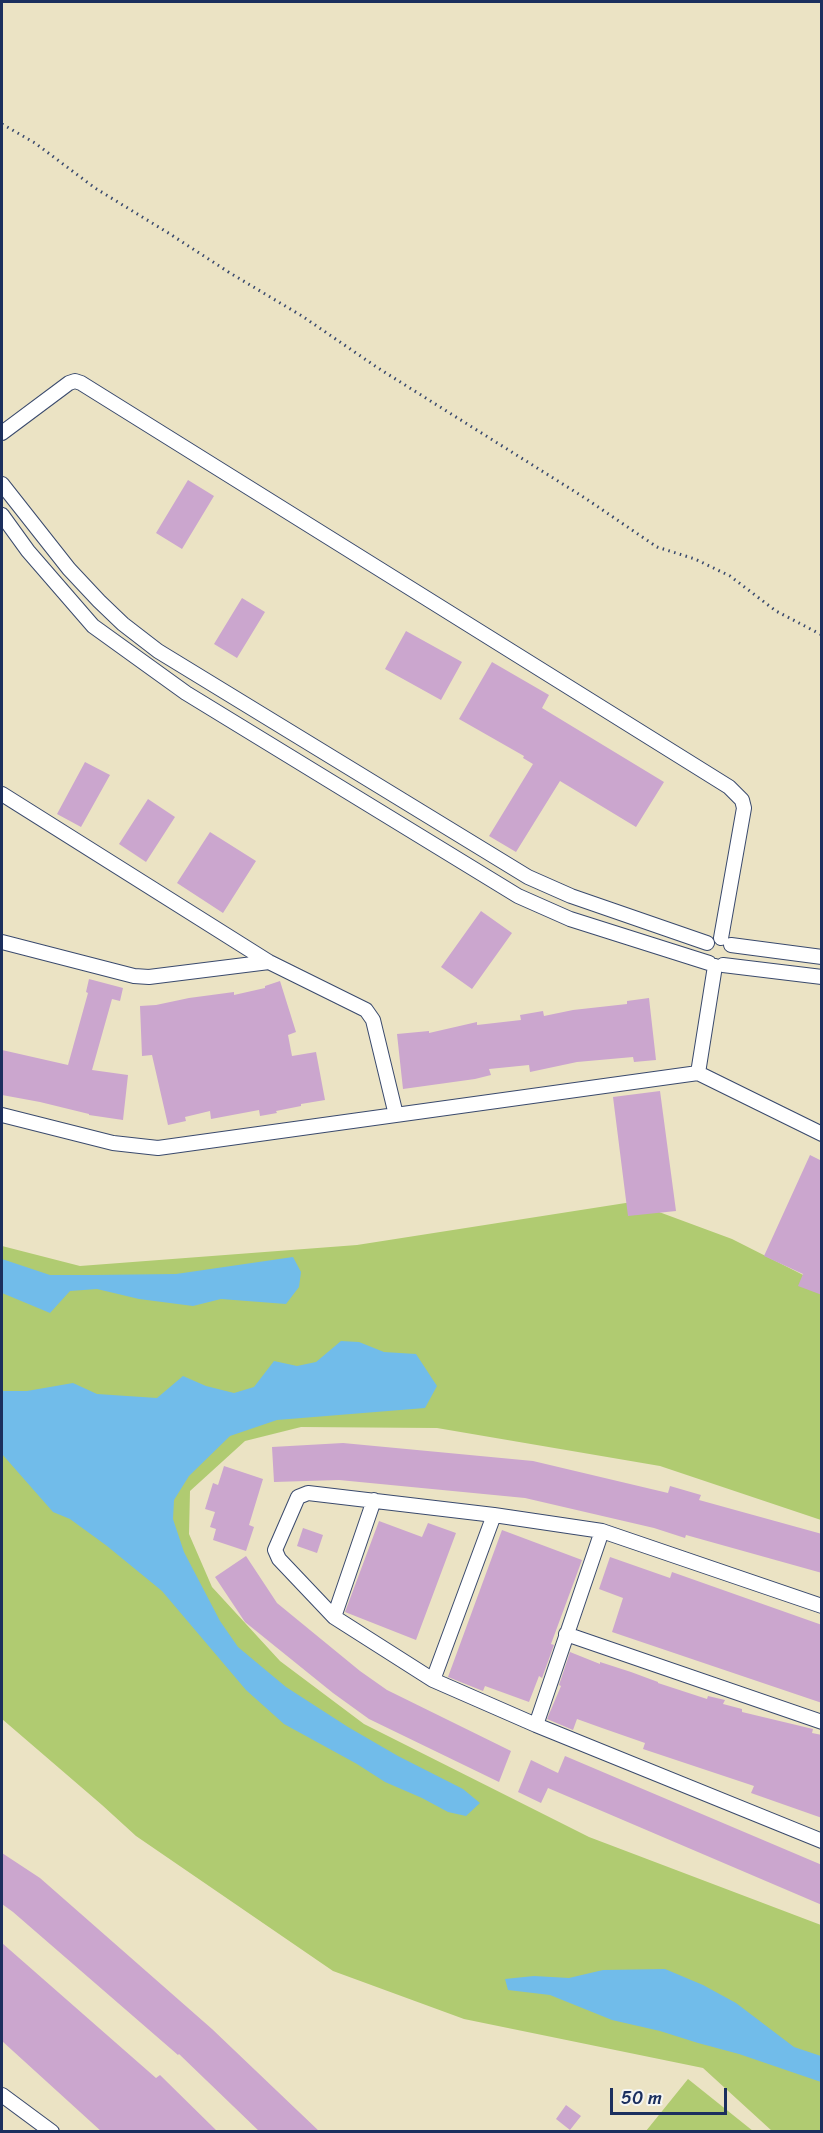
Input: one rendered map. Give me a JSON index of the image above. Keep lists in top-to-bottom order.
{
  "scale_bar": "50 m"
}
